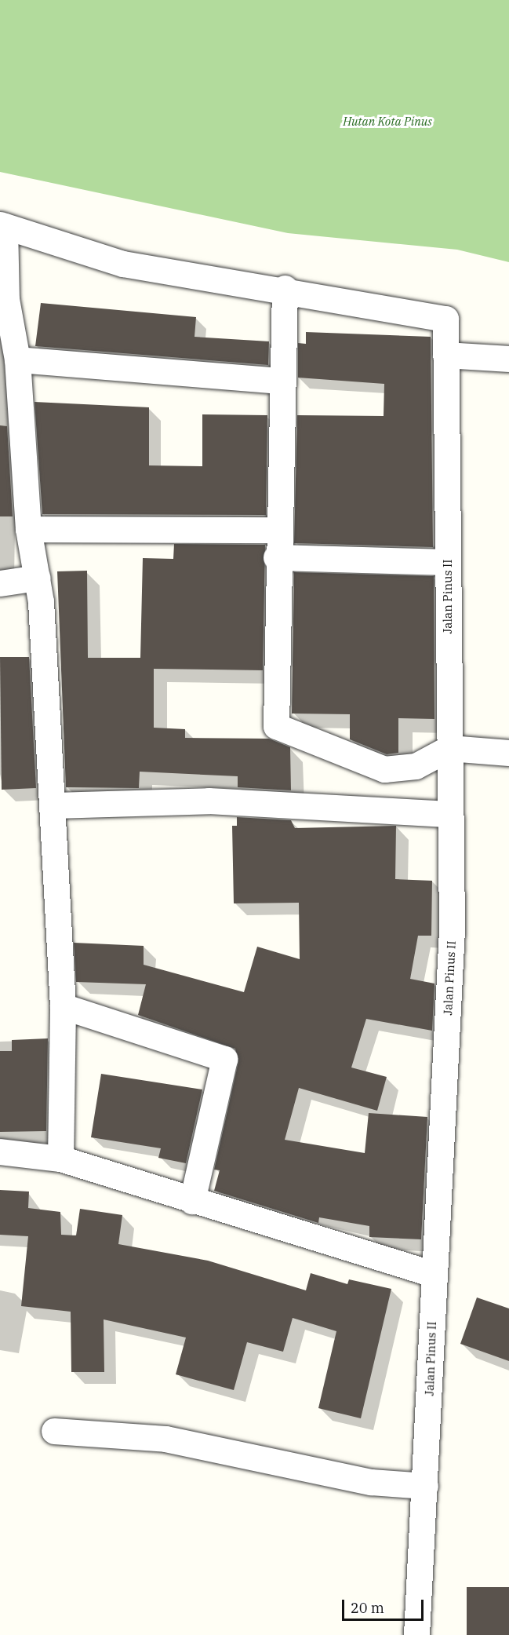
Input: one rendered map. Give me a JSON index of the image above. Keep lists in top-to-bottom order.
{
  "streets": {
    "street": ["Jalan Pinus II"]
  },
  "parks": ["Hutan Kota Pinus"],
  "scale_bar": "20 m"
}
